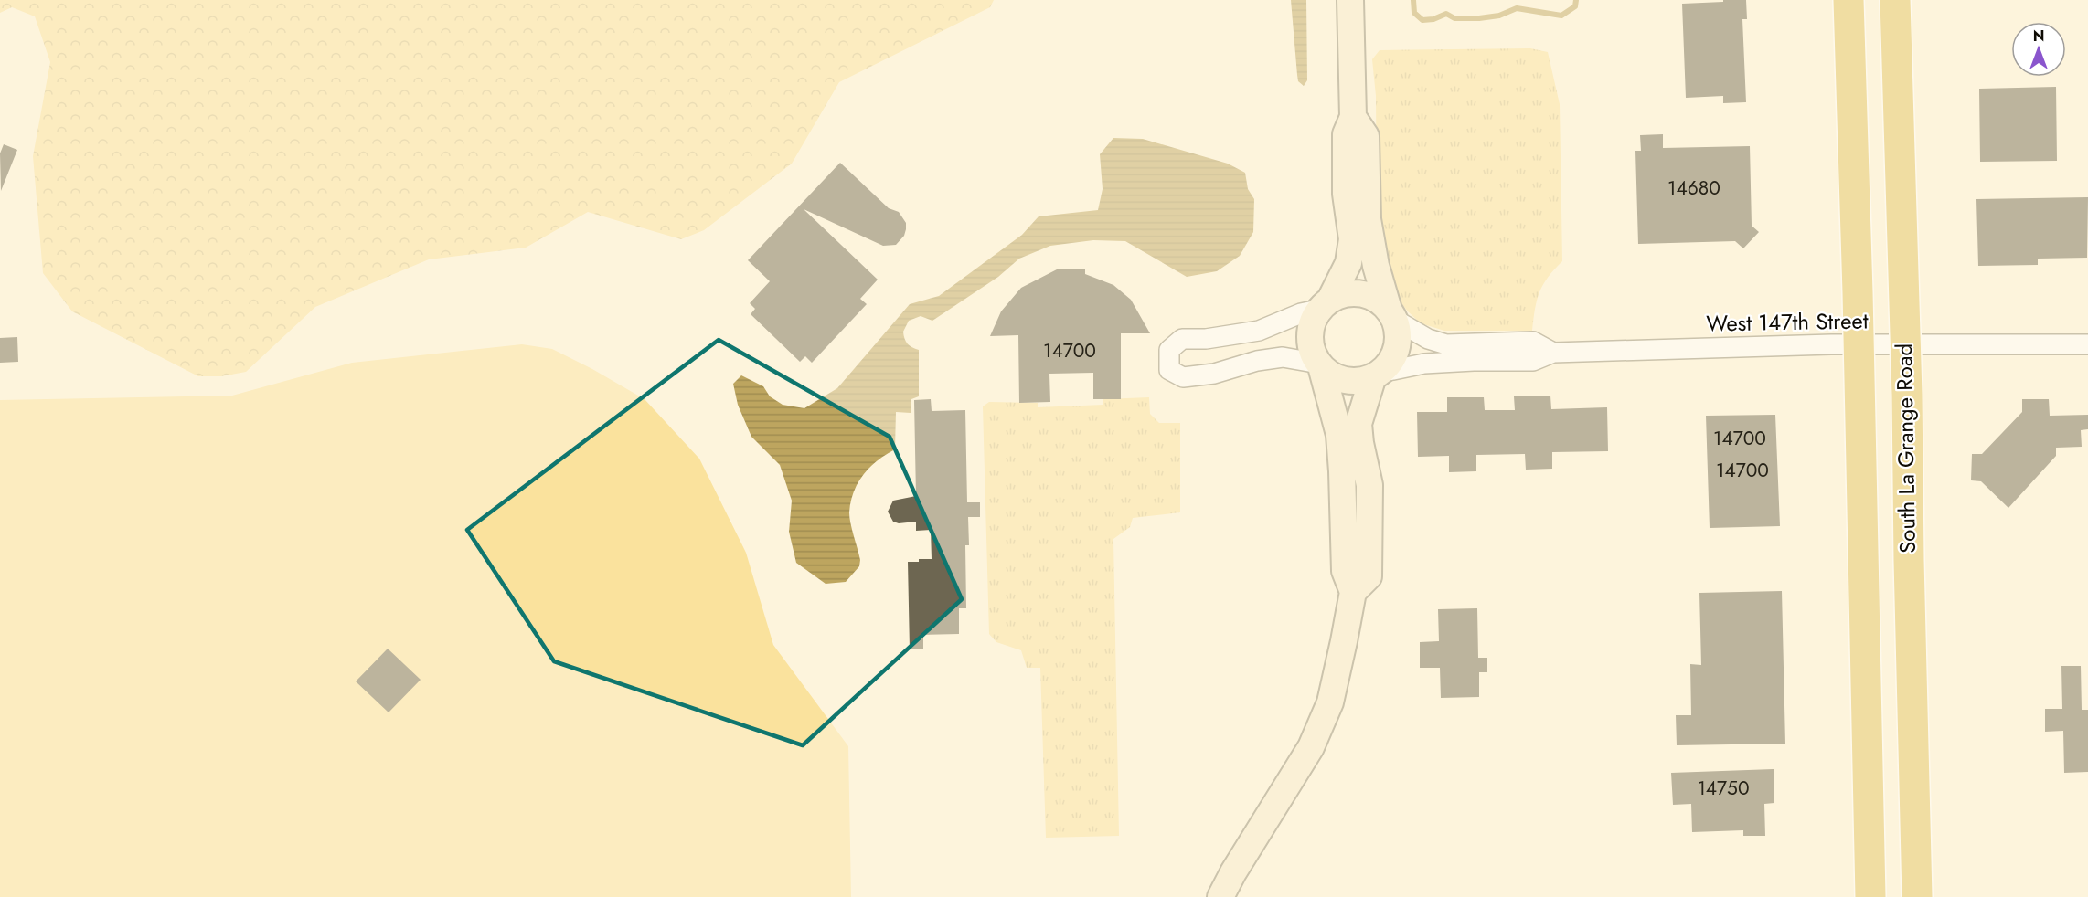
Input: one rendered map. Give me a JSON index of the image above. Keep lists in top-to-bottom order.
{
  "streets": {
    "highway": ["South La Grange Road"],
    "street": ["West 147th Street"]
  },
  "crossings": [
    ["West 147th Street", "South La Grange Road"]
  ],
  "house_numbers": [
    "14680",
    "14700",
    "14700",
    "14700",
    "14750"
  ],
  "north": "top"
}
